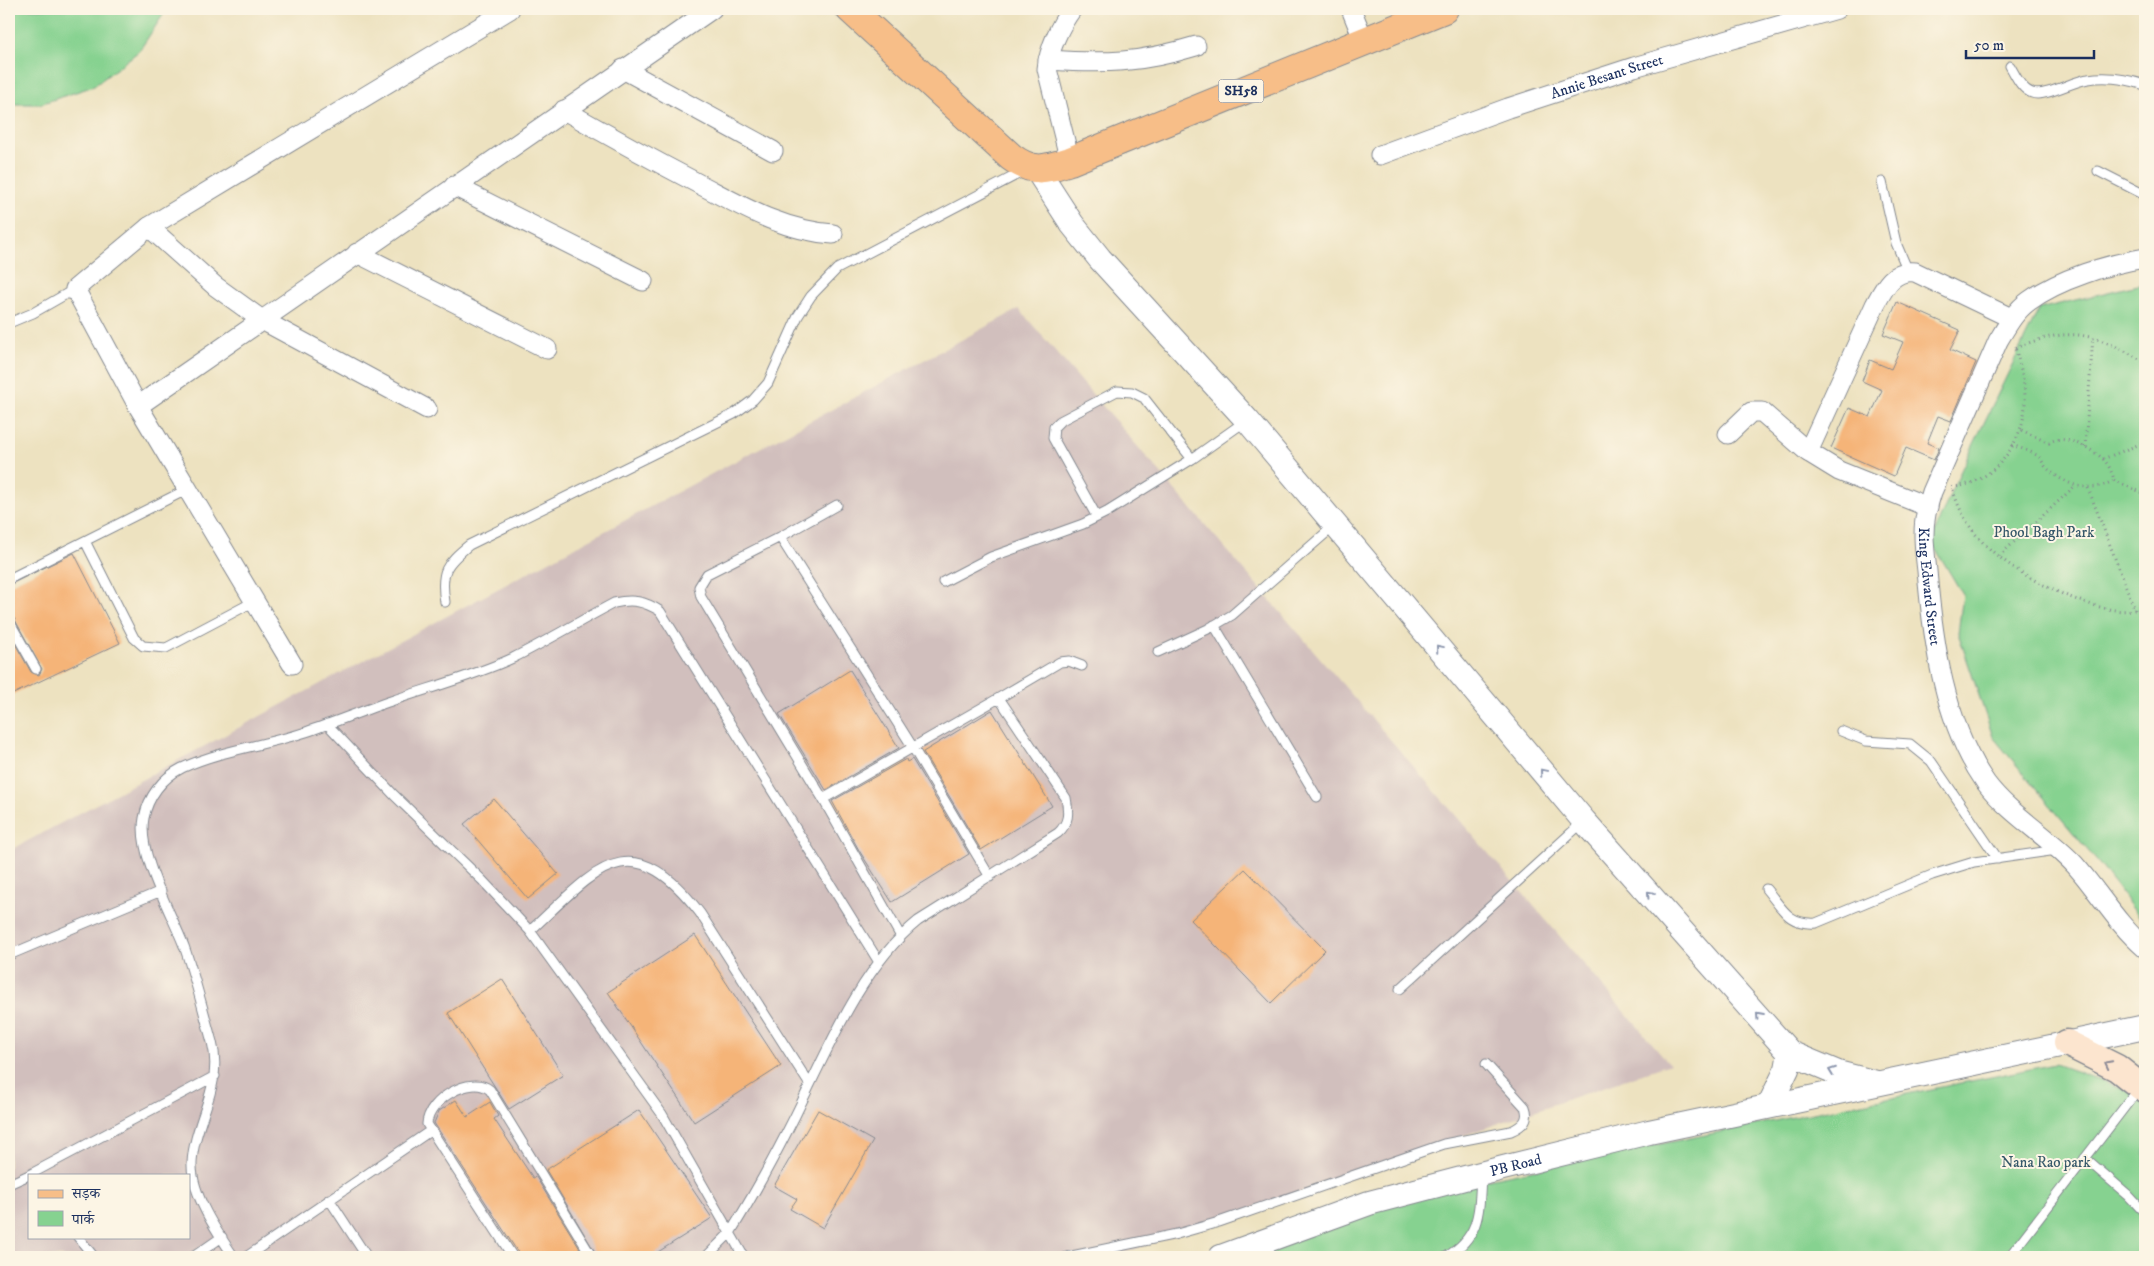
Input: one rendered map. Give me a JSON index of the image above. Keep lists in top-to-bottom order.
{
  "streets": {
    "main road": ["SH58"],
    "street": ["Annie Besant Street", "King Edward Street", "PB Road"]
  },
  "parks": ["Phool Bagh Park", "Nana Rao park"],
  "legend": ["सड़क", "पार्क"],
  "scale_bar": "50 m"
}
